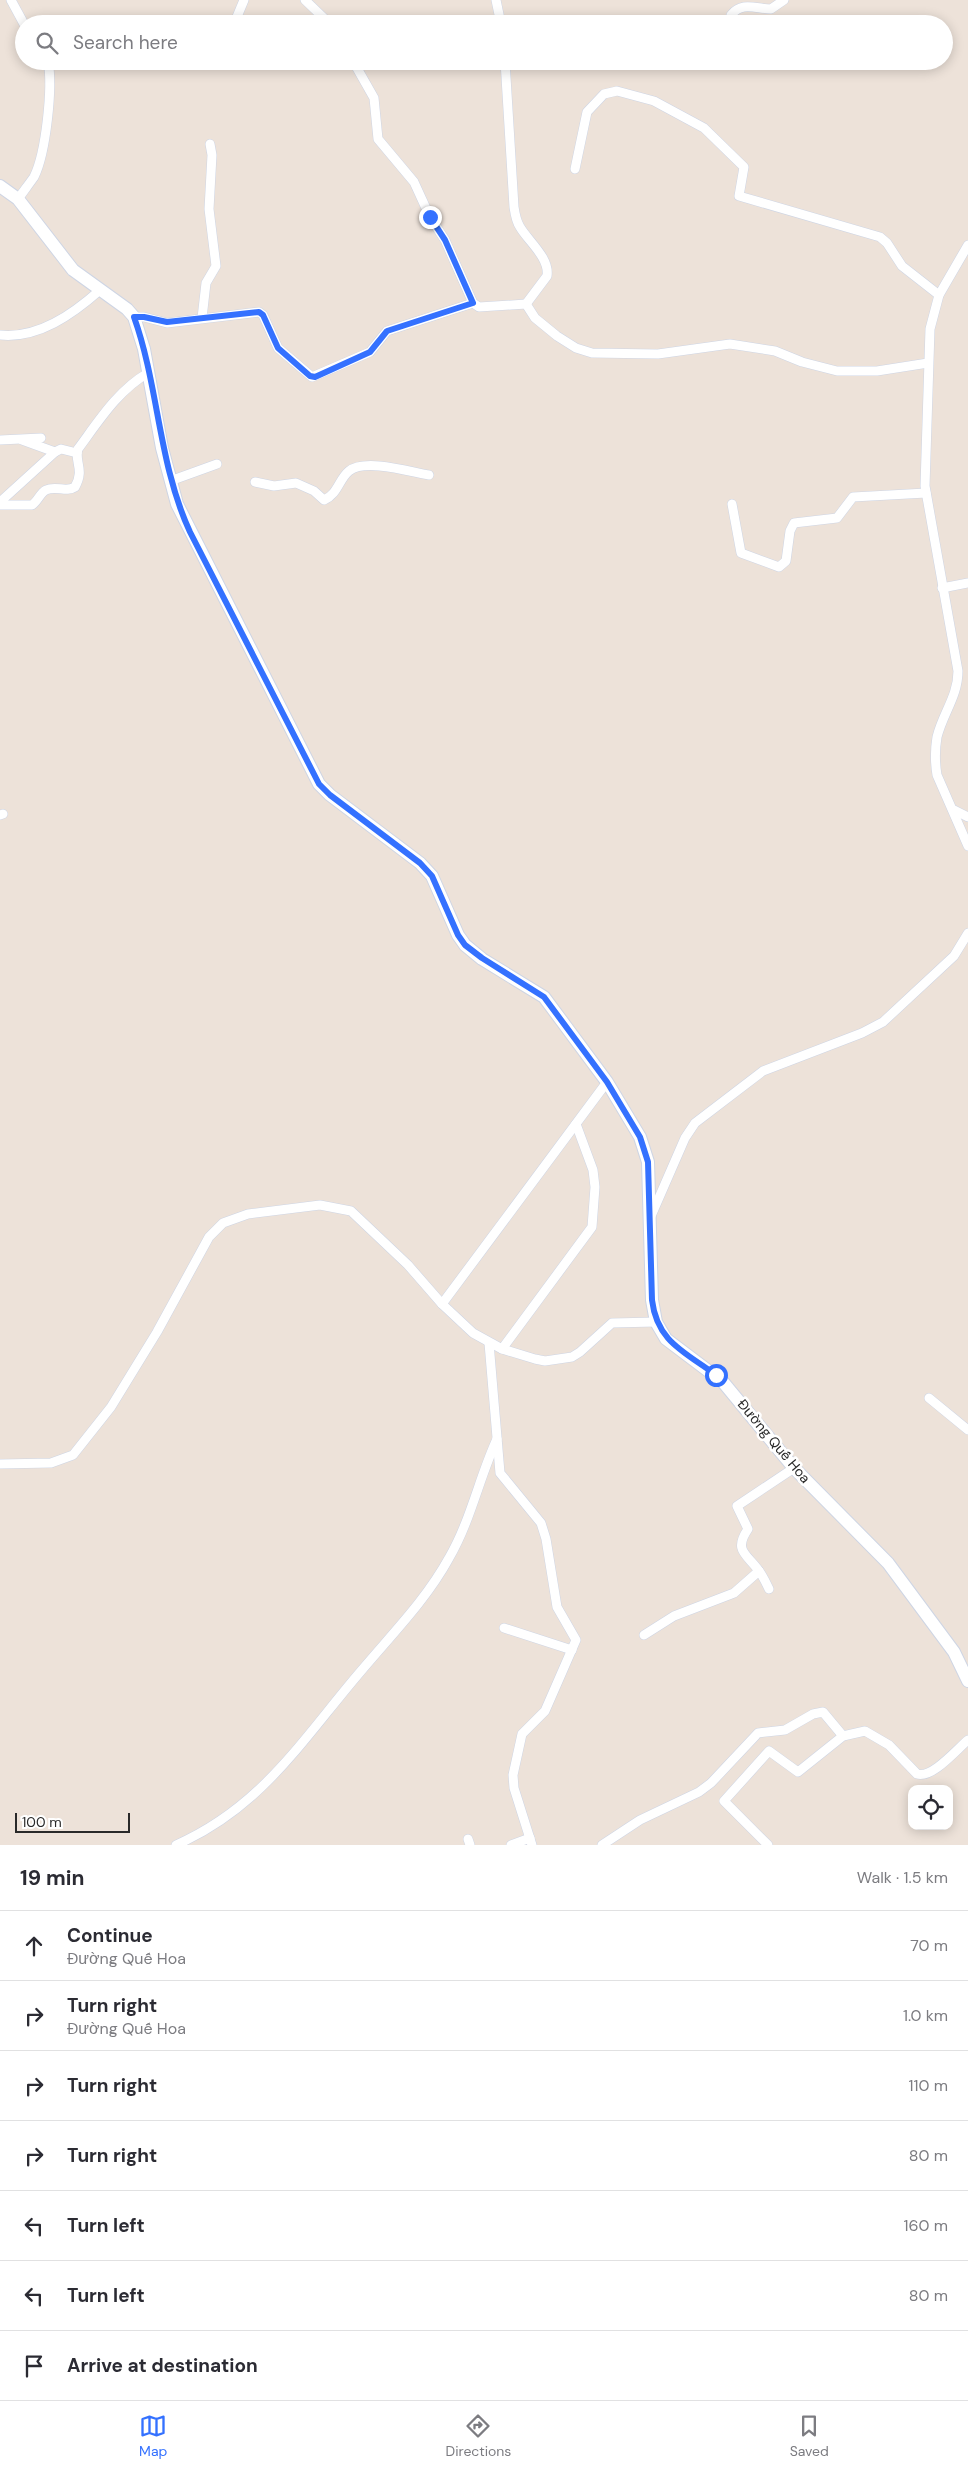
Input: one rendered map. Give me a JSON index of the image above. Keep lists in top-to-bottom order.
{
  "streets": {
    "street": ["Đường Quế Hoa"]
  },
  "scale_bar": "100 m",
  "page": {
    "search": "Search here",
    "scale": "100 m",
    "heading": ["19 min", "Walk · 1.5 km"],
    "list": [
      ["Continue", "Đường Quế Hoa", "70 m"],
      ["Turn right", "Đường Quế Hoa", "1.0 km"],
      ["Turn right", "110 m"],
      ["Turn right", "80 m"],
      ["Turn left", "160 m"],
      ["Turn left", "80 m"],
      "Arrive at destination"
    ],
    "nav": ["Map", "Directions", "Saved"]
  }
}
